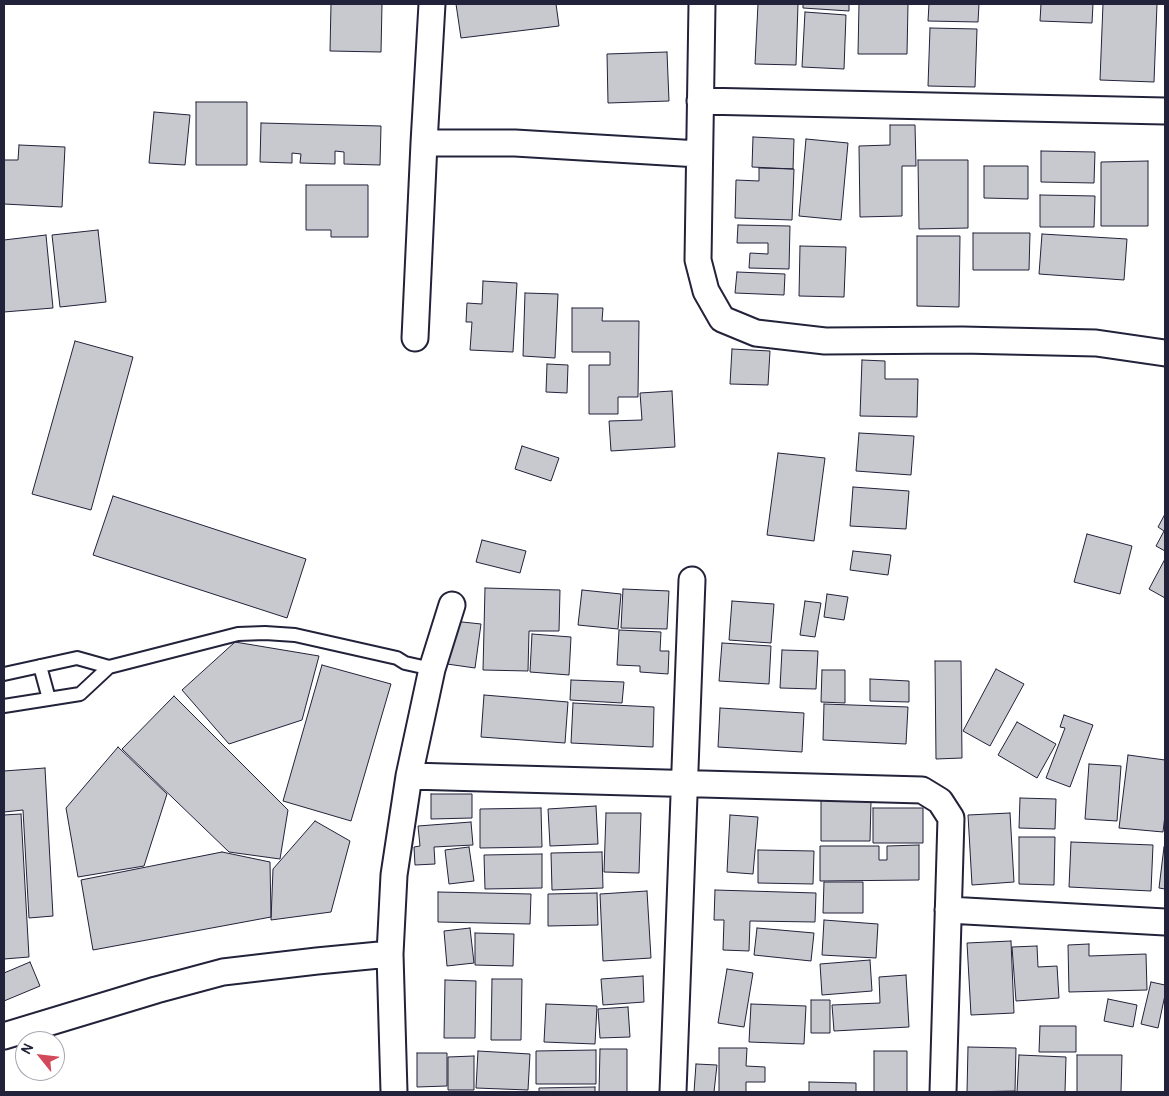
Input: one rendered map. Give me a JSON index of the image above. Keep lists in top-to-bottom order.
{
  "north": "top left"
}
